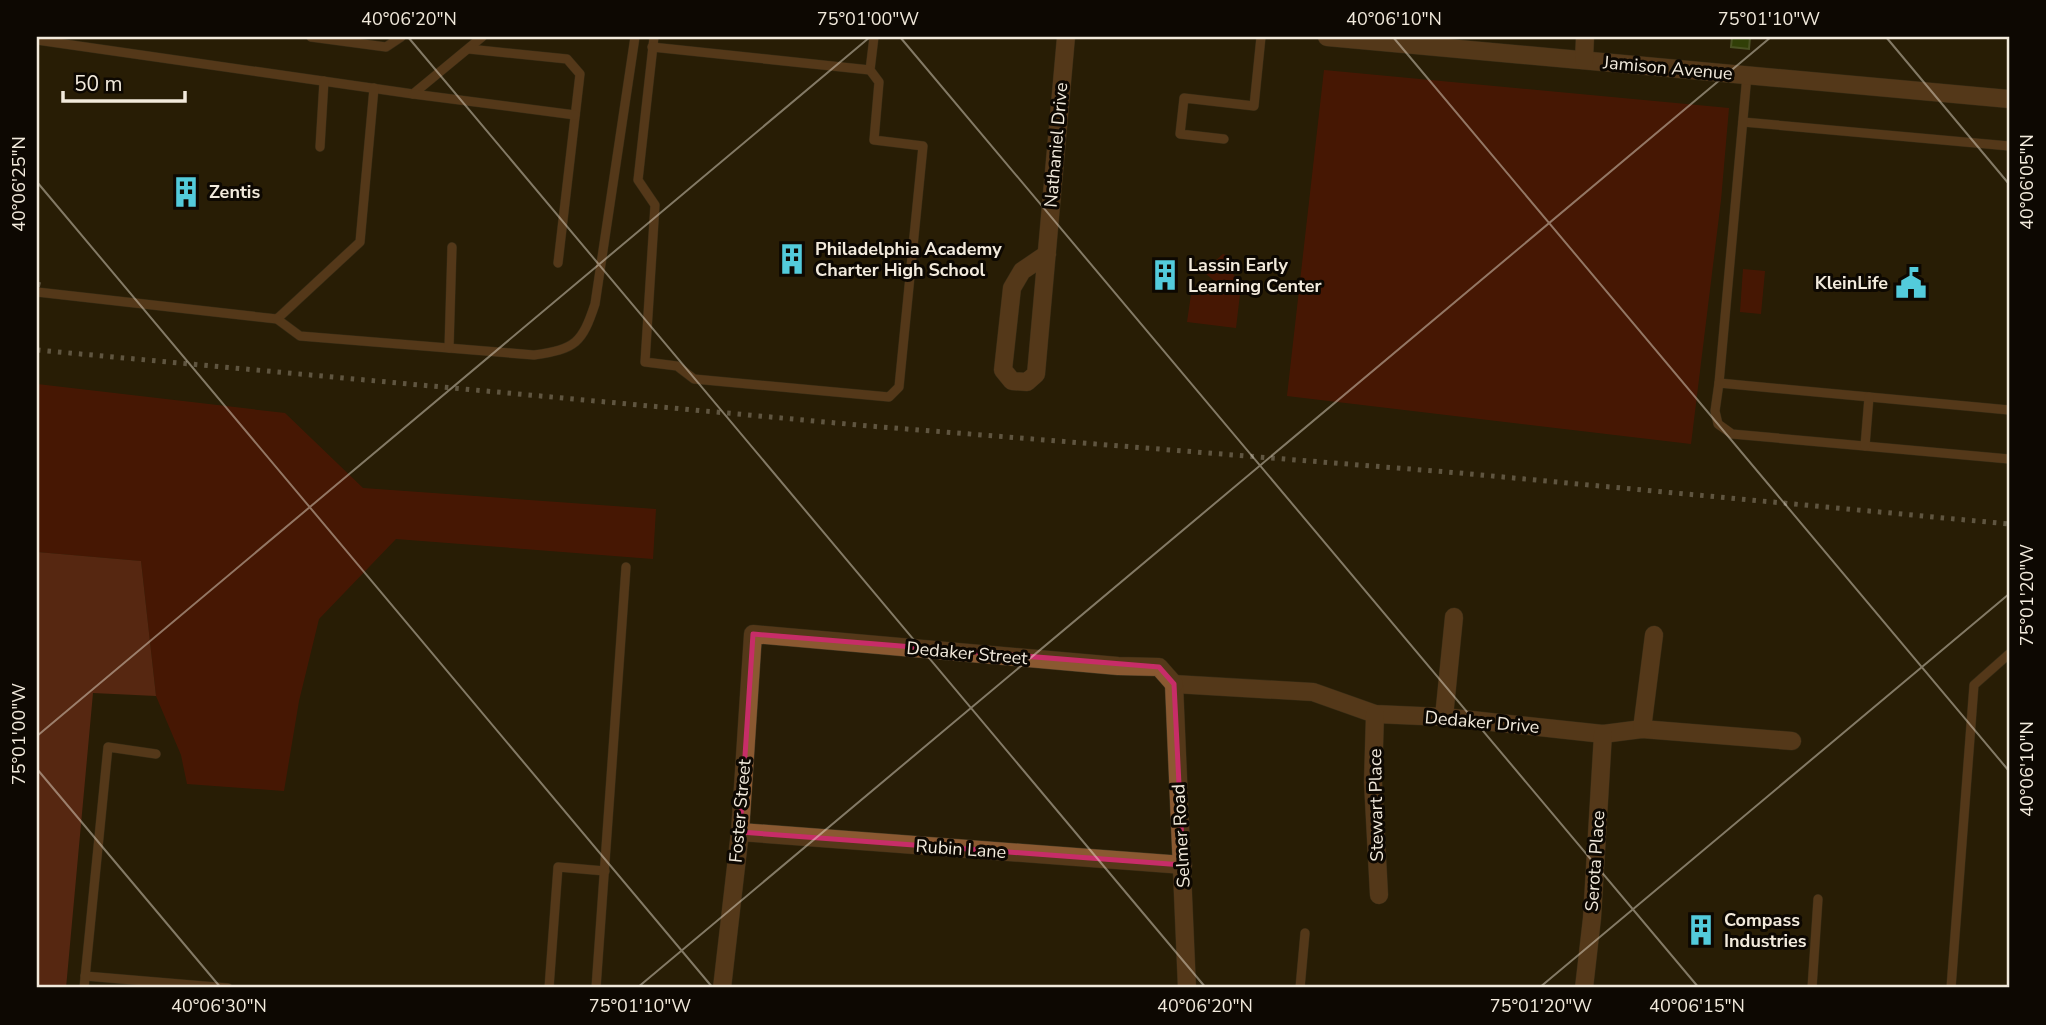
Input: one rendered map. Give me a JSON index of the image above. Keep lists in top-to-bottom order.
{
  "streets": {
    "street": [
      "Jamison Avenue",
      "Nathaniel Drive",
      "Dedaker Street",
      "Dedaker Drive",
      "Stewart Place",
      "Foster Street",
      "Selmer Road",
      "Rubin Lane",
      "Serota Place"
    ]
  },
  "crossings": [
    ["Dedaker Street", "Dedaker Drive"],
    ["Dedaker Street", "Foster Street"],
    ["Dedaker Street", "Selmer Road"],
    ["Dedaker Drive", "Stewart Place"],
    ["Dedaker Drive", "Selmer Road"],
    ["Dedaker Drive", "Serota Place"],
    ["Foster Street", "Rubin Lane"],
    ["Selmer Road", "Rubin Lane"]
  ],
  "places": {
    "building": [
      "Zentis",
      "Philadelphia Academy Charter High School",
      "Lassin Early Learning Center",
      "Compass Industries"
    ],
    "public building": ["KleinLife"]
  },
  "scale_bar": "50 m",
  "coordinates": [
    "40°06'20\"N",
    "75°01'00\"W",
    "40°06'10\"N",
    "75°01'10\"W",
    "40°06'05\"N",
    "40°06'25\"N",
    "75°01'20\"W",
    "40°06'30\"N",
    "40°06'15\"N"
  ]
}
